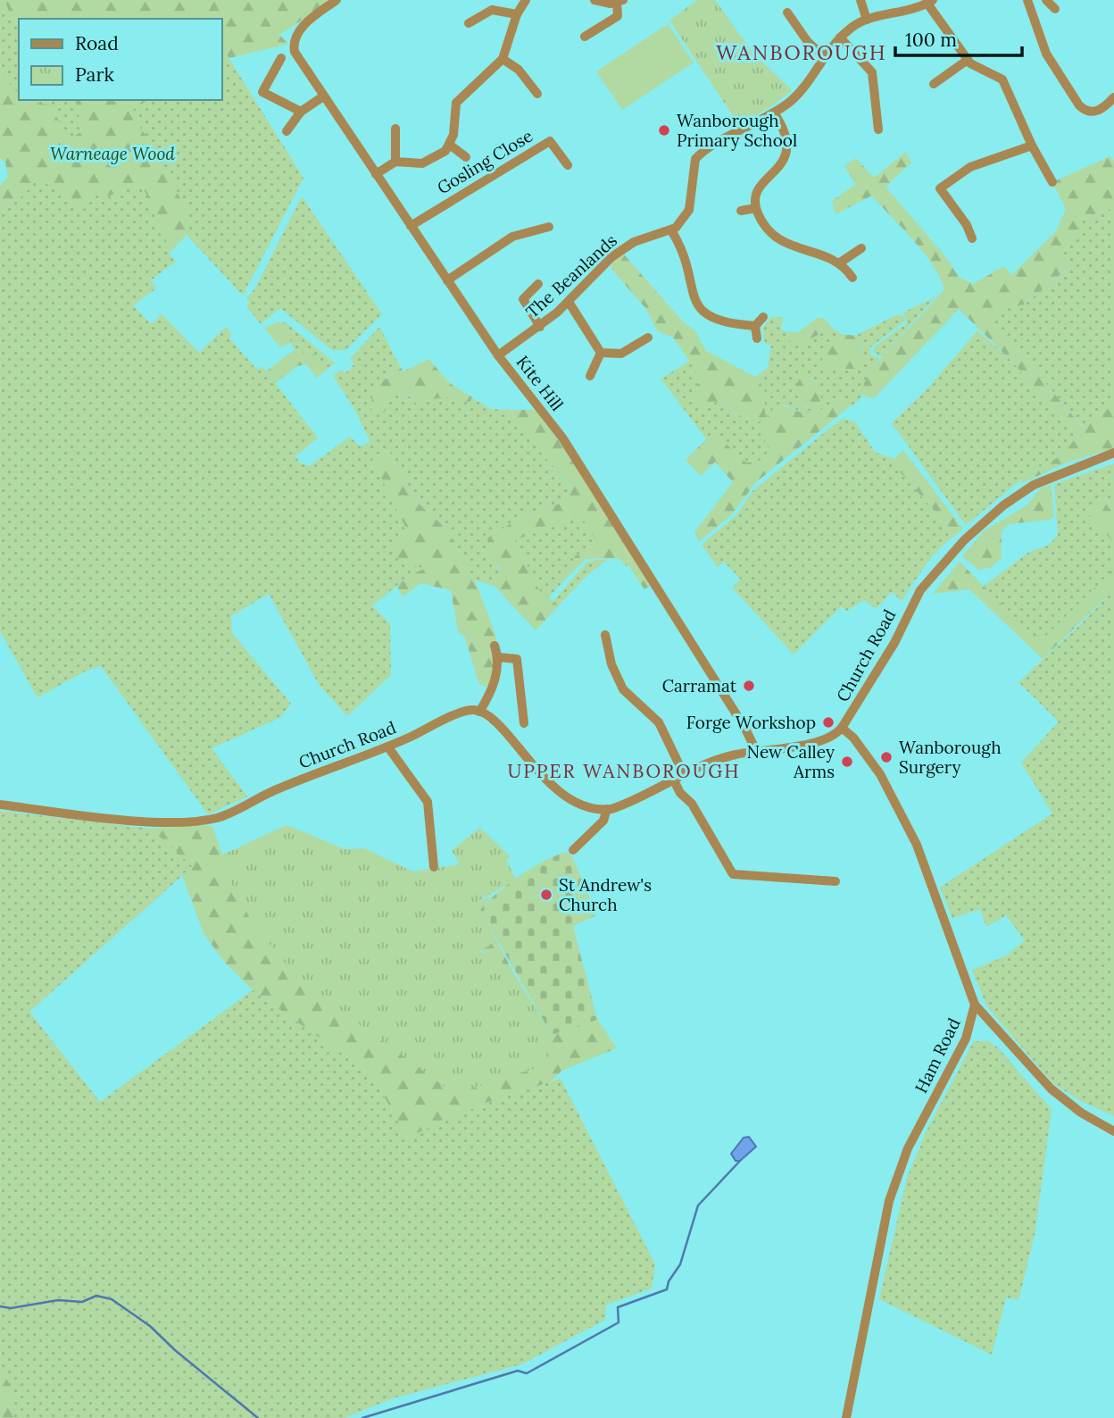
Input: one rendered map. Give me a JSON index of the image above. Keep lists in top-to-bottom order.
{
  "streets": {
    "street": [
      "Gosling Close",
      "The Beanlands",
      "Kite Hill",
      "Church Road",
      "Ham Road"
    ]
  },
  "crossings": [
    ["Gosling Close", "Kite Hill"],
    ["The Beanlands", "Kite Hill"],
    ["Kite Hill", "Church Road"],
    ["Church Road", "Ham Road"]
  ],
  "districts": ["WANBOROUGH", "UPPER WANBOROUGH"],
  "parks": ["Warneage Wood"],
  "places": [
    "Wanborough Primary School",
    "Carramat",
    "Forge Workshop",
    "Wanborough Surgery",
    "New Calley Arms",
    "St Andrew's Church"
  ],
  "legend": ["Road", "Park"],
  "scale_bar": "100 m"
}
